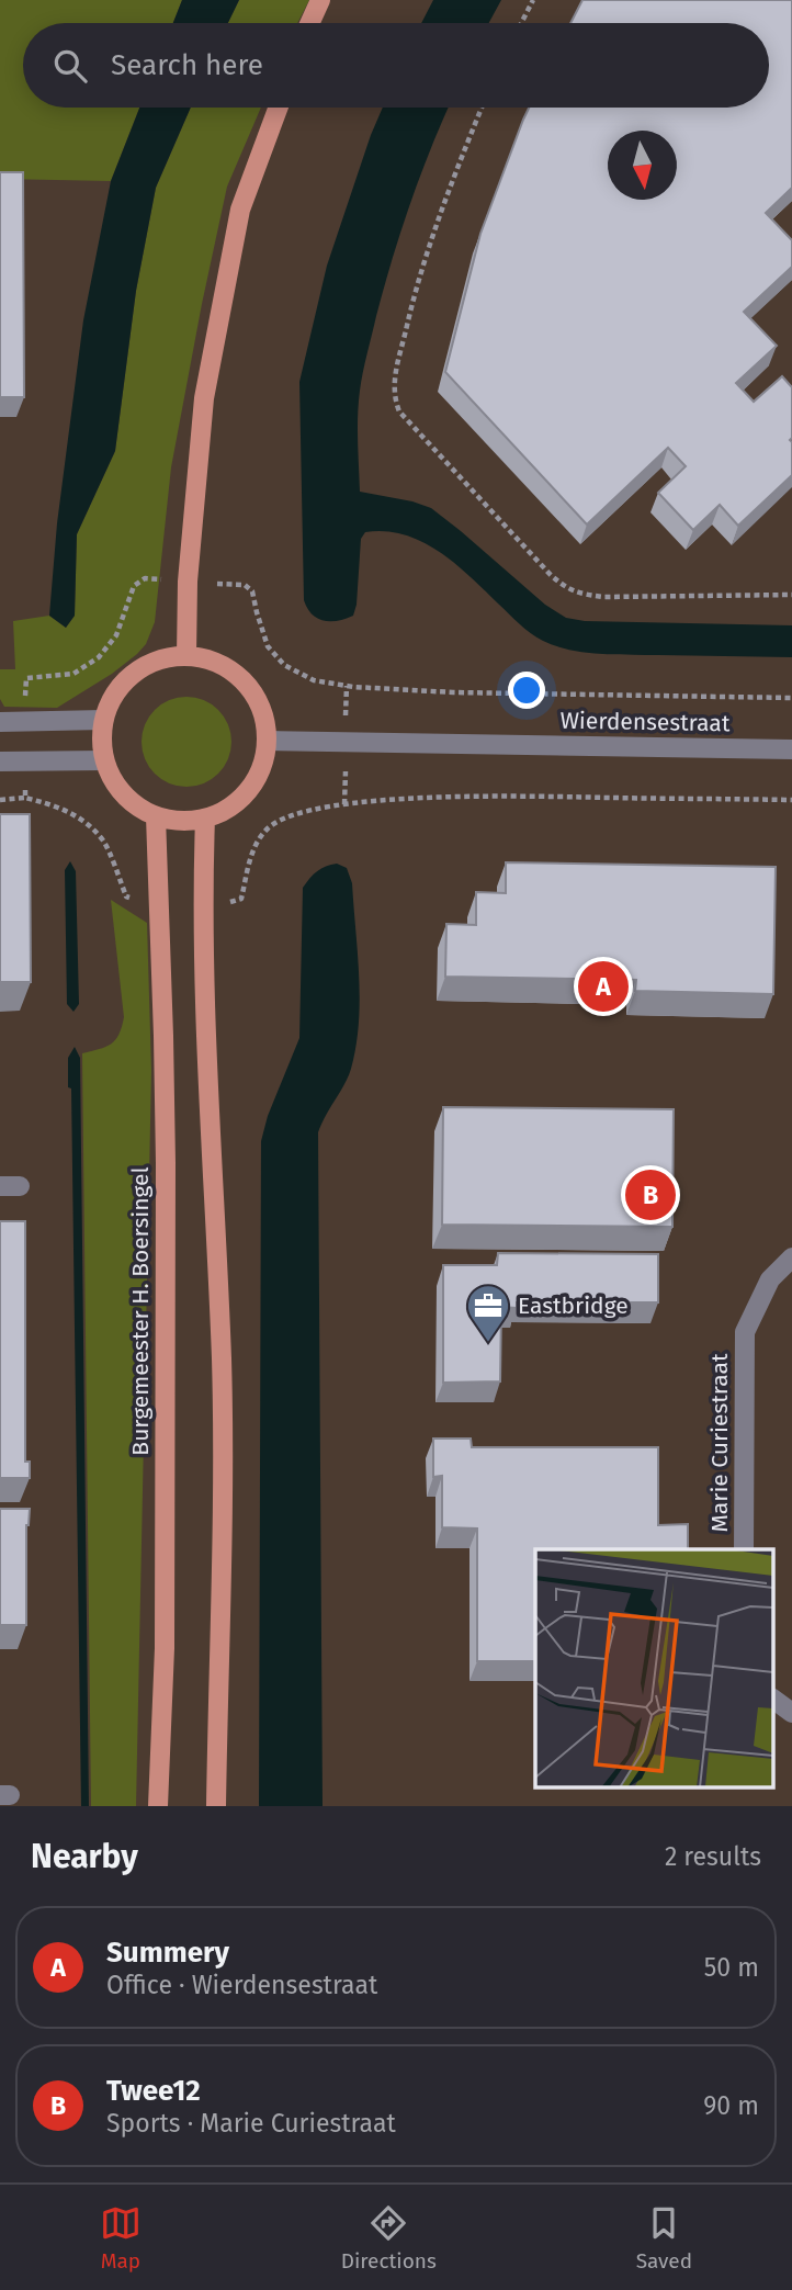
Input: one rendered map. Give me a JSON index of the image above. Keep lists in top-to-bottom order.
{
  "streets": {
    "main road": ["Burgemeester H. Boersingel"],
    "street": ["Wierdensestraat", "Marie Curiestraat"]
  },
  "crossings": [
    ["Wierdensestraat", "Burgemeester H. Boersingel"]
  ],
  "places": {
    "office": ["Eastbridge"]
  },
  "north": "bottom",
  "page": {
    "search": "Search here",
    "pins": ["A", "B"],
    "heading": ["Nearby", "2 results"],
    "list": [
      {
        "mark": "A",
        "name": "Summery",
        "note": "Office · Wierdensestraat",
        "value": "50 m"
      },
      {
        "mark": "B",
        "name": "Twee12",
        "note": "Sports · Marie Curiestraat",
        "value": "90 m"
      }
    ],
    "nav": ["Map", "Directions", "Saved"]
  }
}
